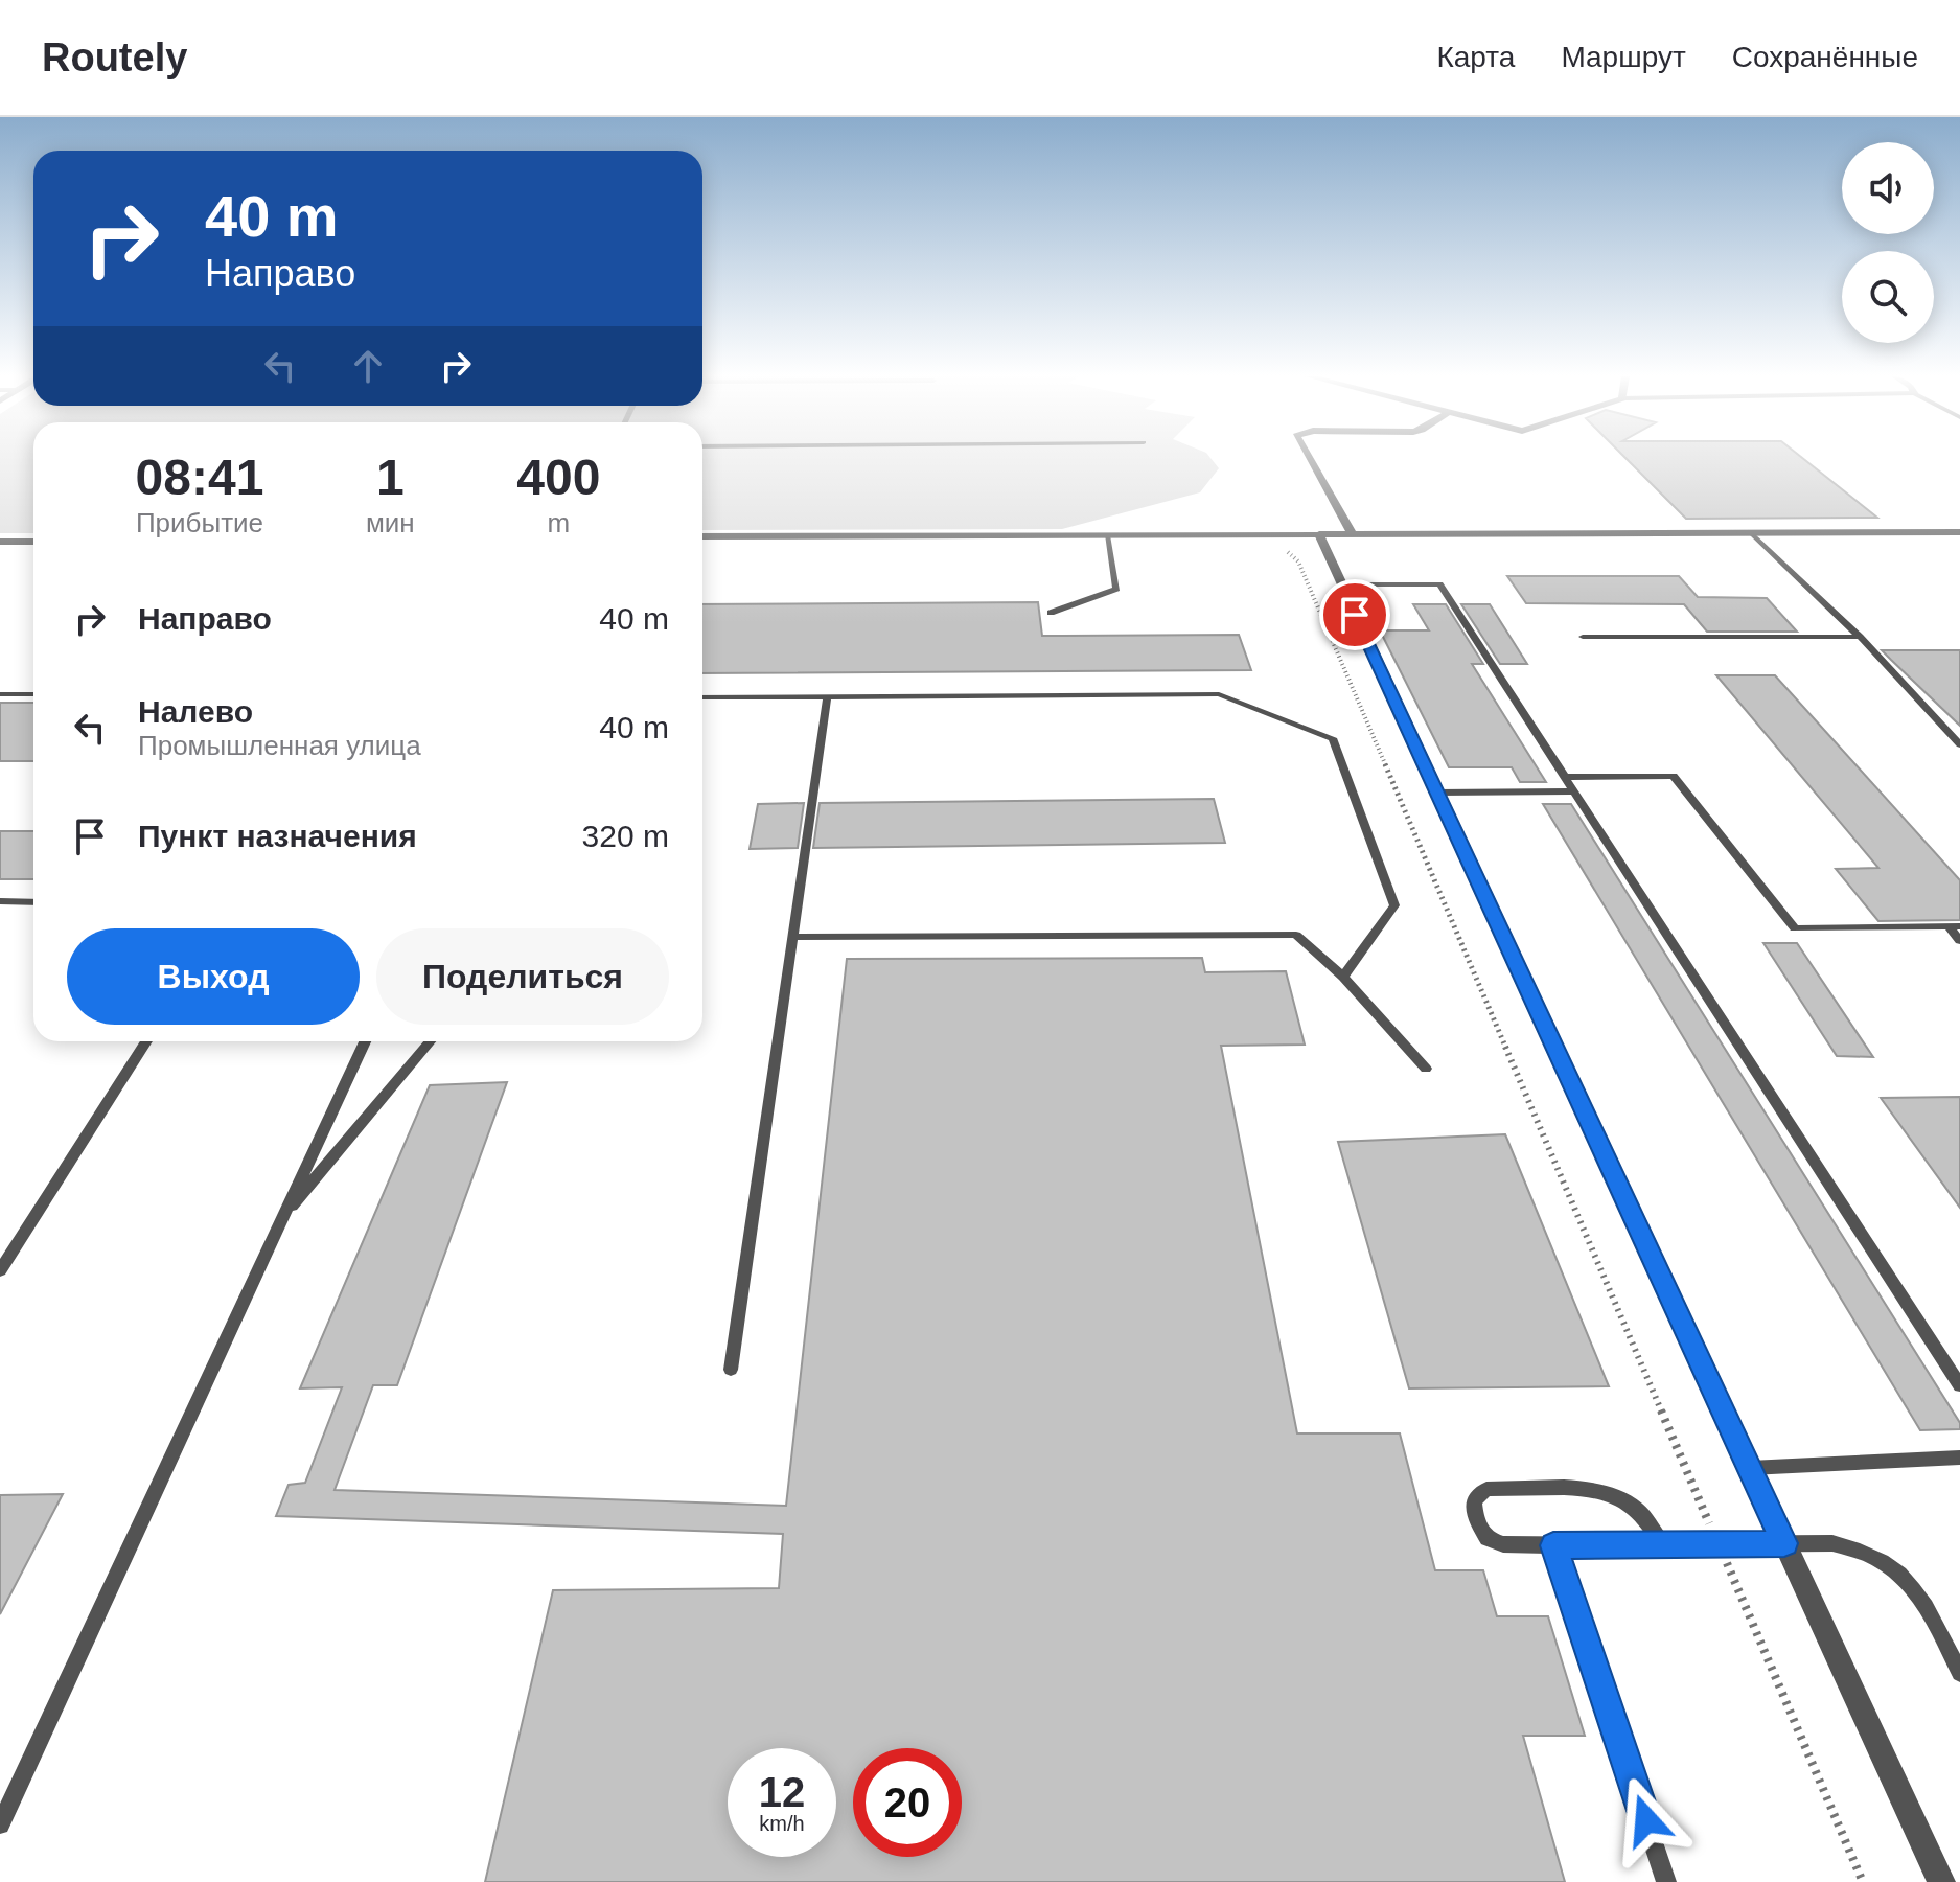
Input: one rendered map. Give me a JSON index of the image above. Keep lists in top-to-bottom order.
{
  "page": {
    "header": "Routely",
    "nav": ["Карта", "Маршрут", "Сохранённые"],
    "turn": ["40 m", "Направо"],
    "eta": [
      "08:41",
      "Прибытие",
      "1",
      "мин",
      "400",
      "m"
    ],
    "list": [
      {
        "name": "Направо",
        "value": "40 m"
      },
      {
        "name": "Налево",
        "note": "Промышленная улица",
        "value": "40 m"
      },
      {
        "name": "Пункт назначения",
        "value": "320 m"
      }
    ],
    "buttons": ["Выход", "Поделиться"],
    "speed": "12 km/h",
    "limit": "20"
  }
}
